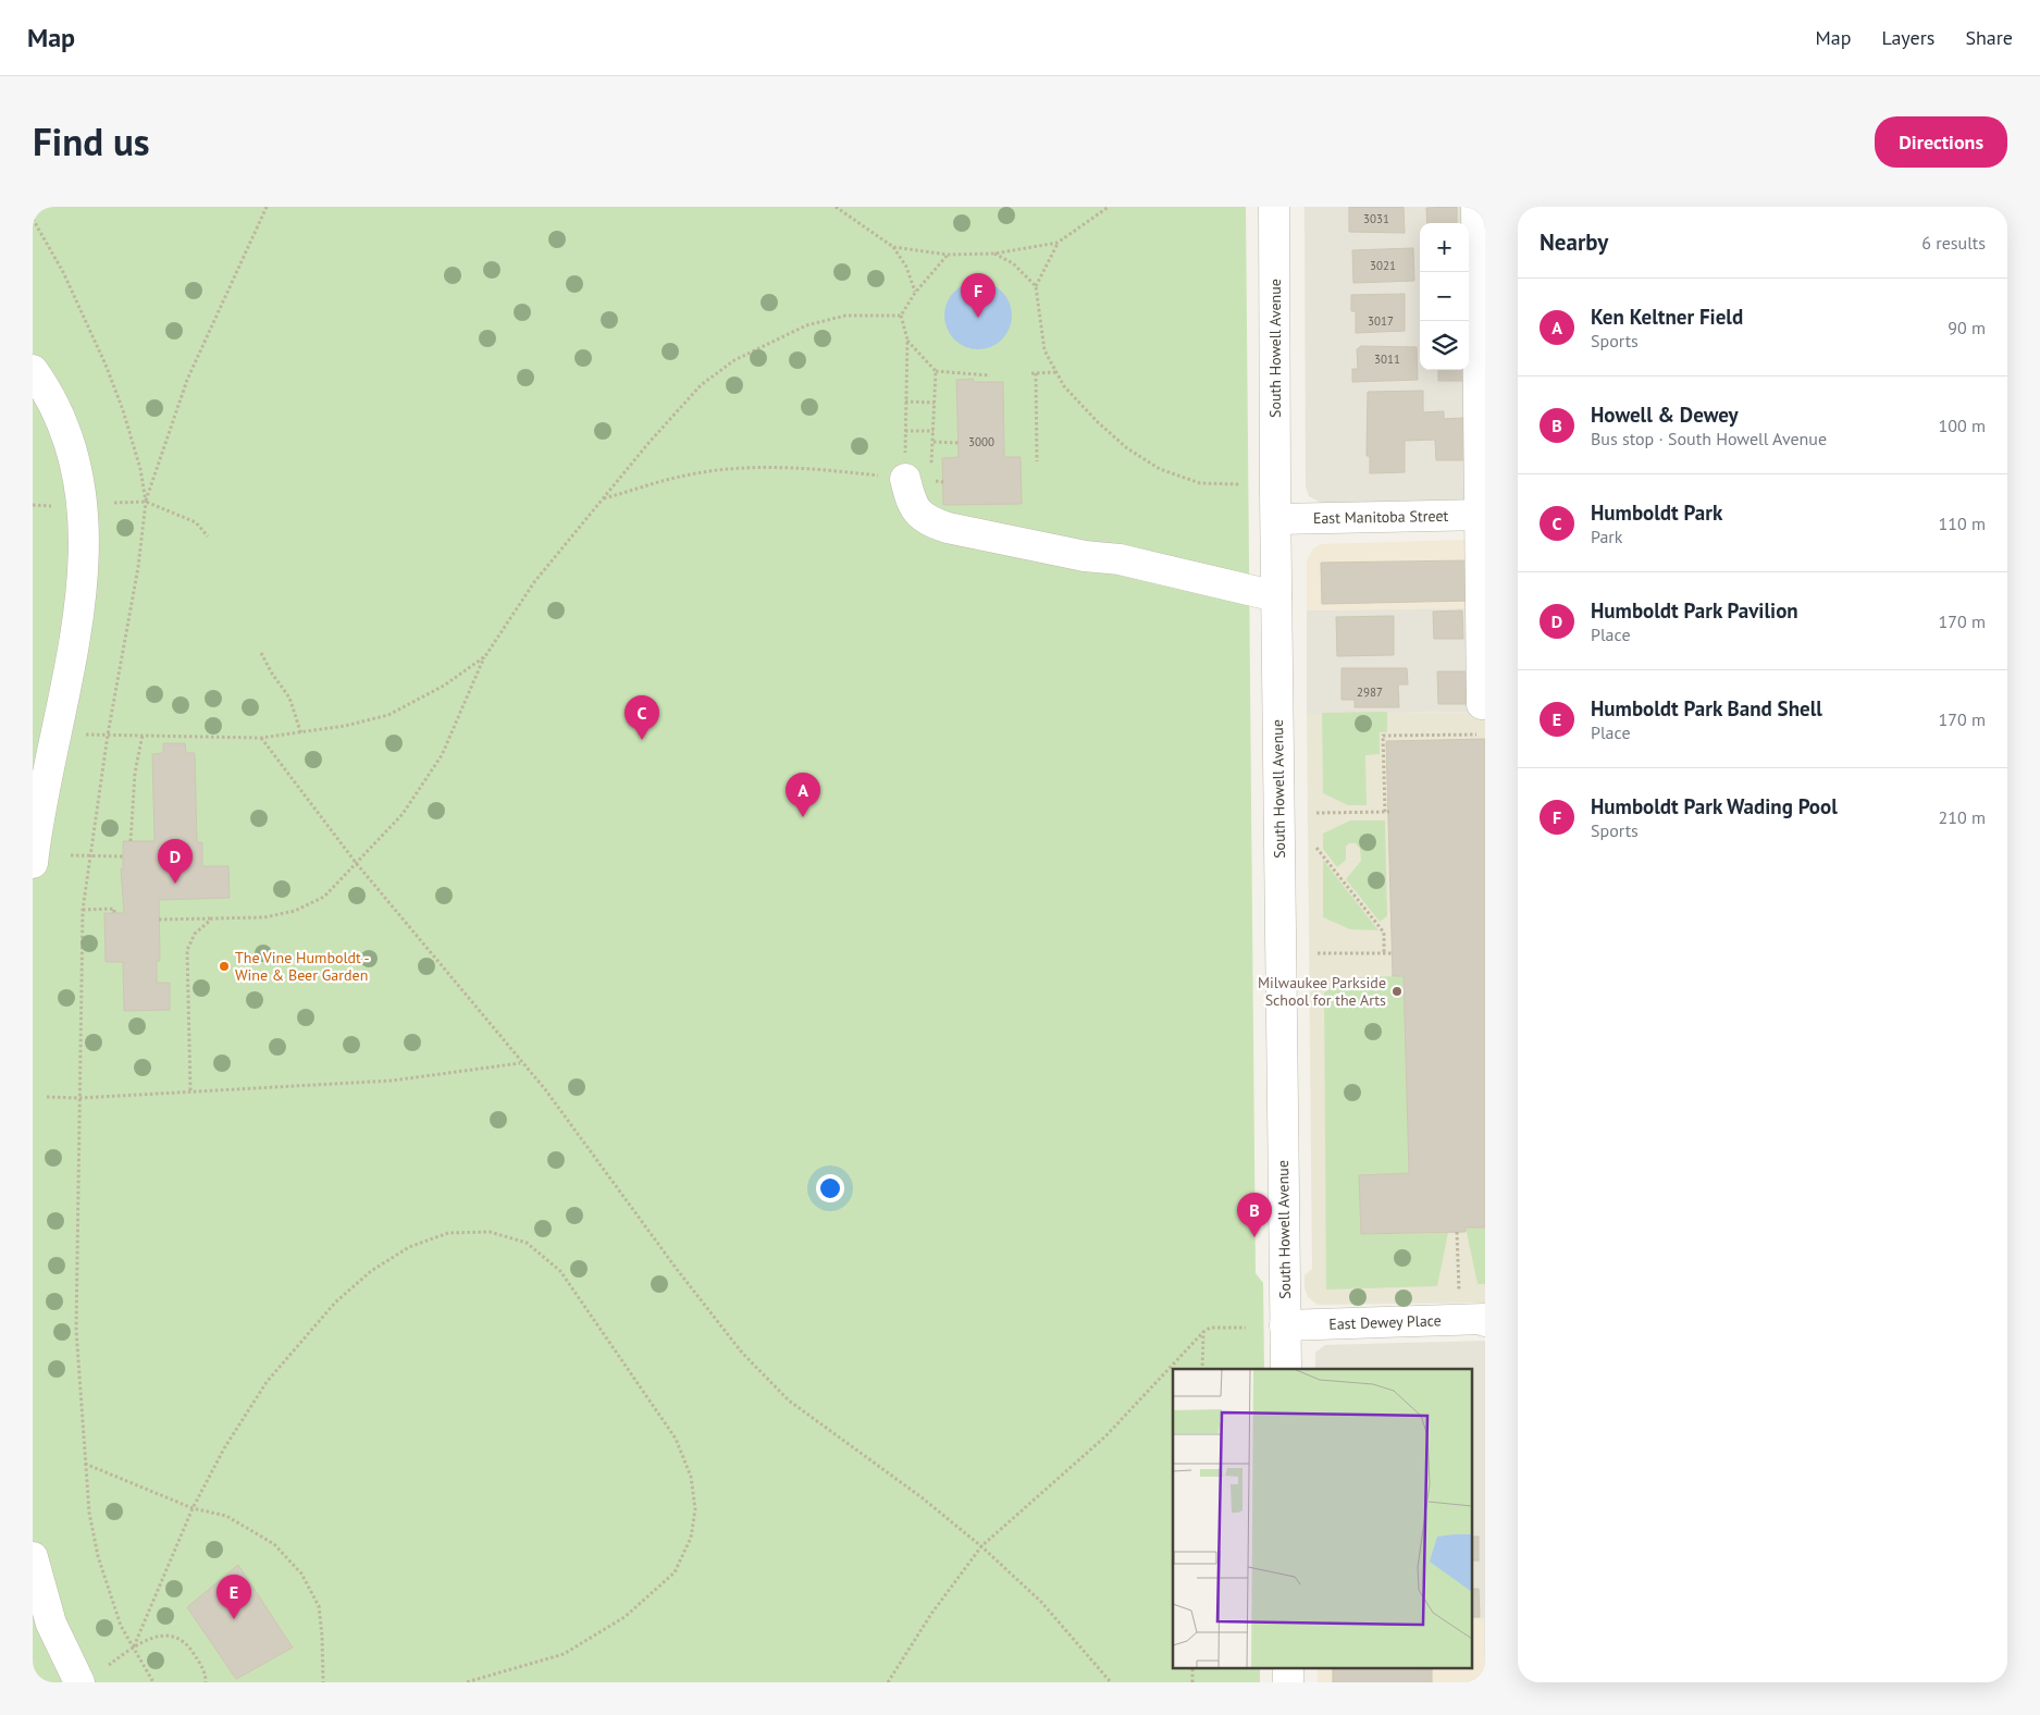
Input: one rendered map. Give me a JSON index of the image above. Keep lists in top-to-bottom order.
{
  "streets": {
    "street": ["South Howell Avenue", "East Manitoba Street", "East Dewey Place"]
  },
  "crossings": [
    ["South Howell Avenue", "East Manitoba Street"],
    ["South Howell Avenue", "East Dewey Place"]
  ],
  "places": ["The Vine Humboldt - Wine & Beer Garden", "Milwaukee Parkside School for the Arts"],
  "house_numbers": [
    "3031",
    "3021",
    "3017",
    "3011",
    "3000",
    "2987"
  ],
  "page": {
    "header": "Map",
    "nav": ["Map", "Layers", "Share"],
    "title": "Find us",
    "buttons": "Directions",
    "heading": ["Nearby", "6 results"],
    "map_buttons": ["+", "−"],
    "pins": [
      "F",
      "C",
      "A",
      "D",
      "B",
      "E"
    ],
    "list": [
      {
        "mark": "A",
        "name": "Ken Keltner Field",
        "note": "Sports",
        "value": "90 m"
      },
      {
        "mark": "B",
        "name": "Howell & Dewey",
        "note": "Bus stop · South Howell Avenue",
        "value": "100 m"
      },
      {
        "mark": "C",
        "name": "Humboldt Park",
        "note": "Park",
        "value": "110 m"
      },
      {
        "mark": "D",
        "name": "Humboldt Park Pavilion",
        "note": "Place",
        "value": "170 m"
      },
      {
        "mark": "E",
        "name": "Humboldt Park Band Shell",
        "note": "Place",
        "value": "170 m"
      },
      {
        "mark": "F",
        "name": "Humboldt Park Wading Pool",
        "note": "Sports",
        "value": "210 m"
      }
    ]
  }
}
